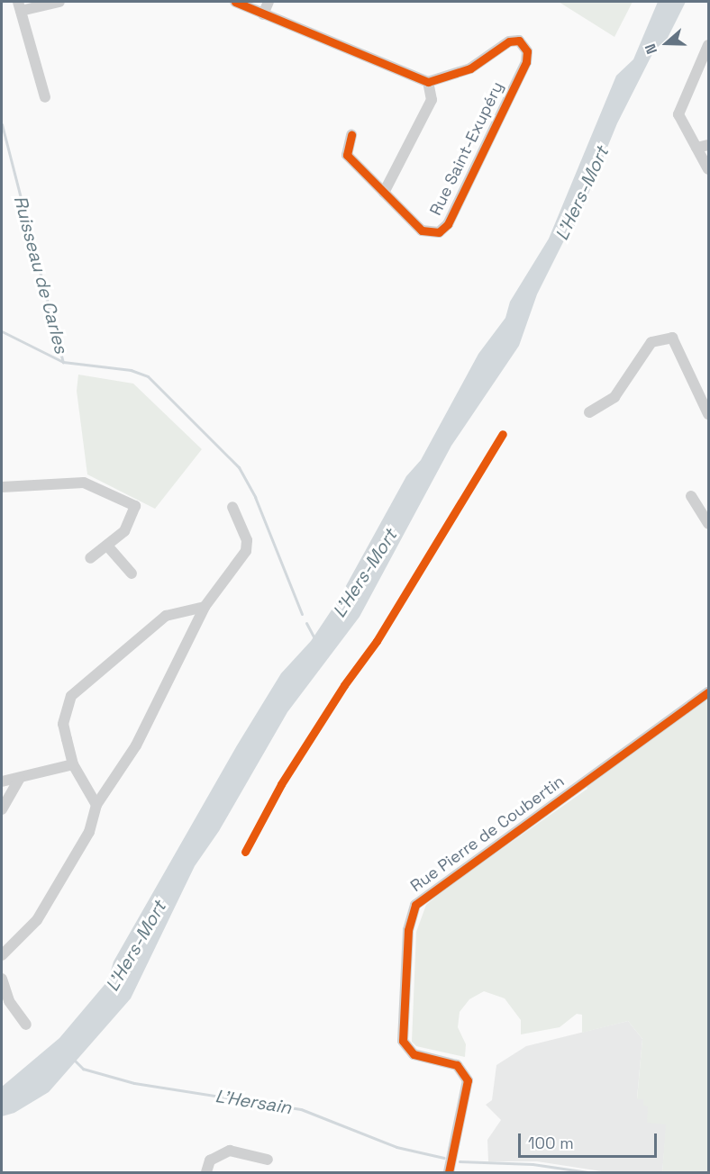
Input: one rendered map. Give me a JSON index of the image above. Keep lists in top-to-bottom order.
{
  "streets": {
    "street": ["Rue Saint-Exupéry", "Rue Pierre de Coubertin"]
  },
  "water": ["L'Hers-Mort", "Ruisseau de Carles", "L'Hersain"],
  "scale_bar": "100 m",
  "north": "left"
}
